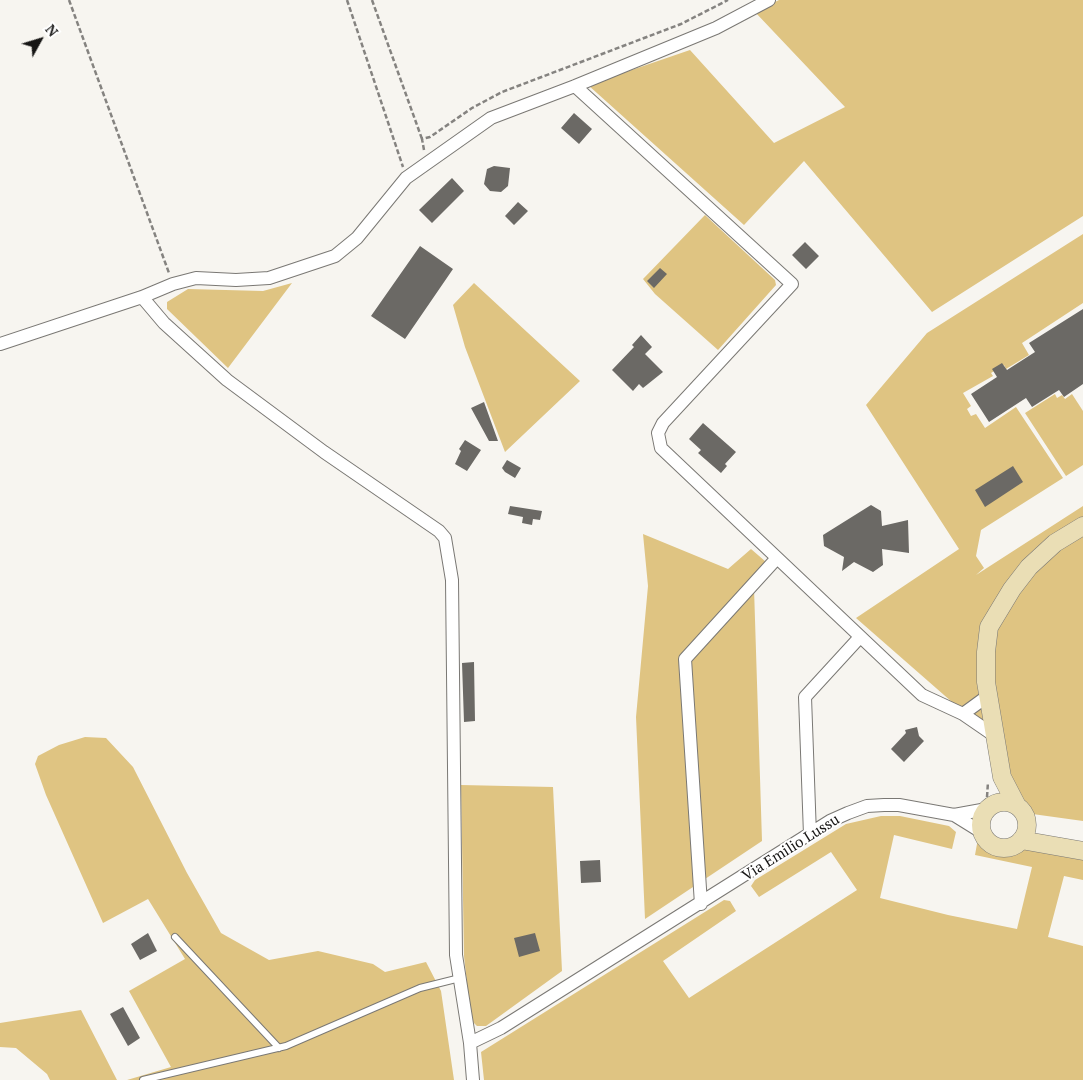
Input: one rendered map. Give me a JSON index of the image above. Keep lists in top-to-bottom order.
{
  "streets": {
    "street": ["Via Emilio Lussu"]
  },
  "north": "top right"
}
